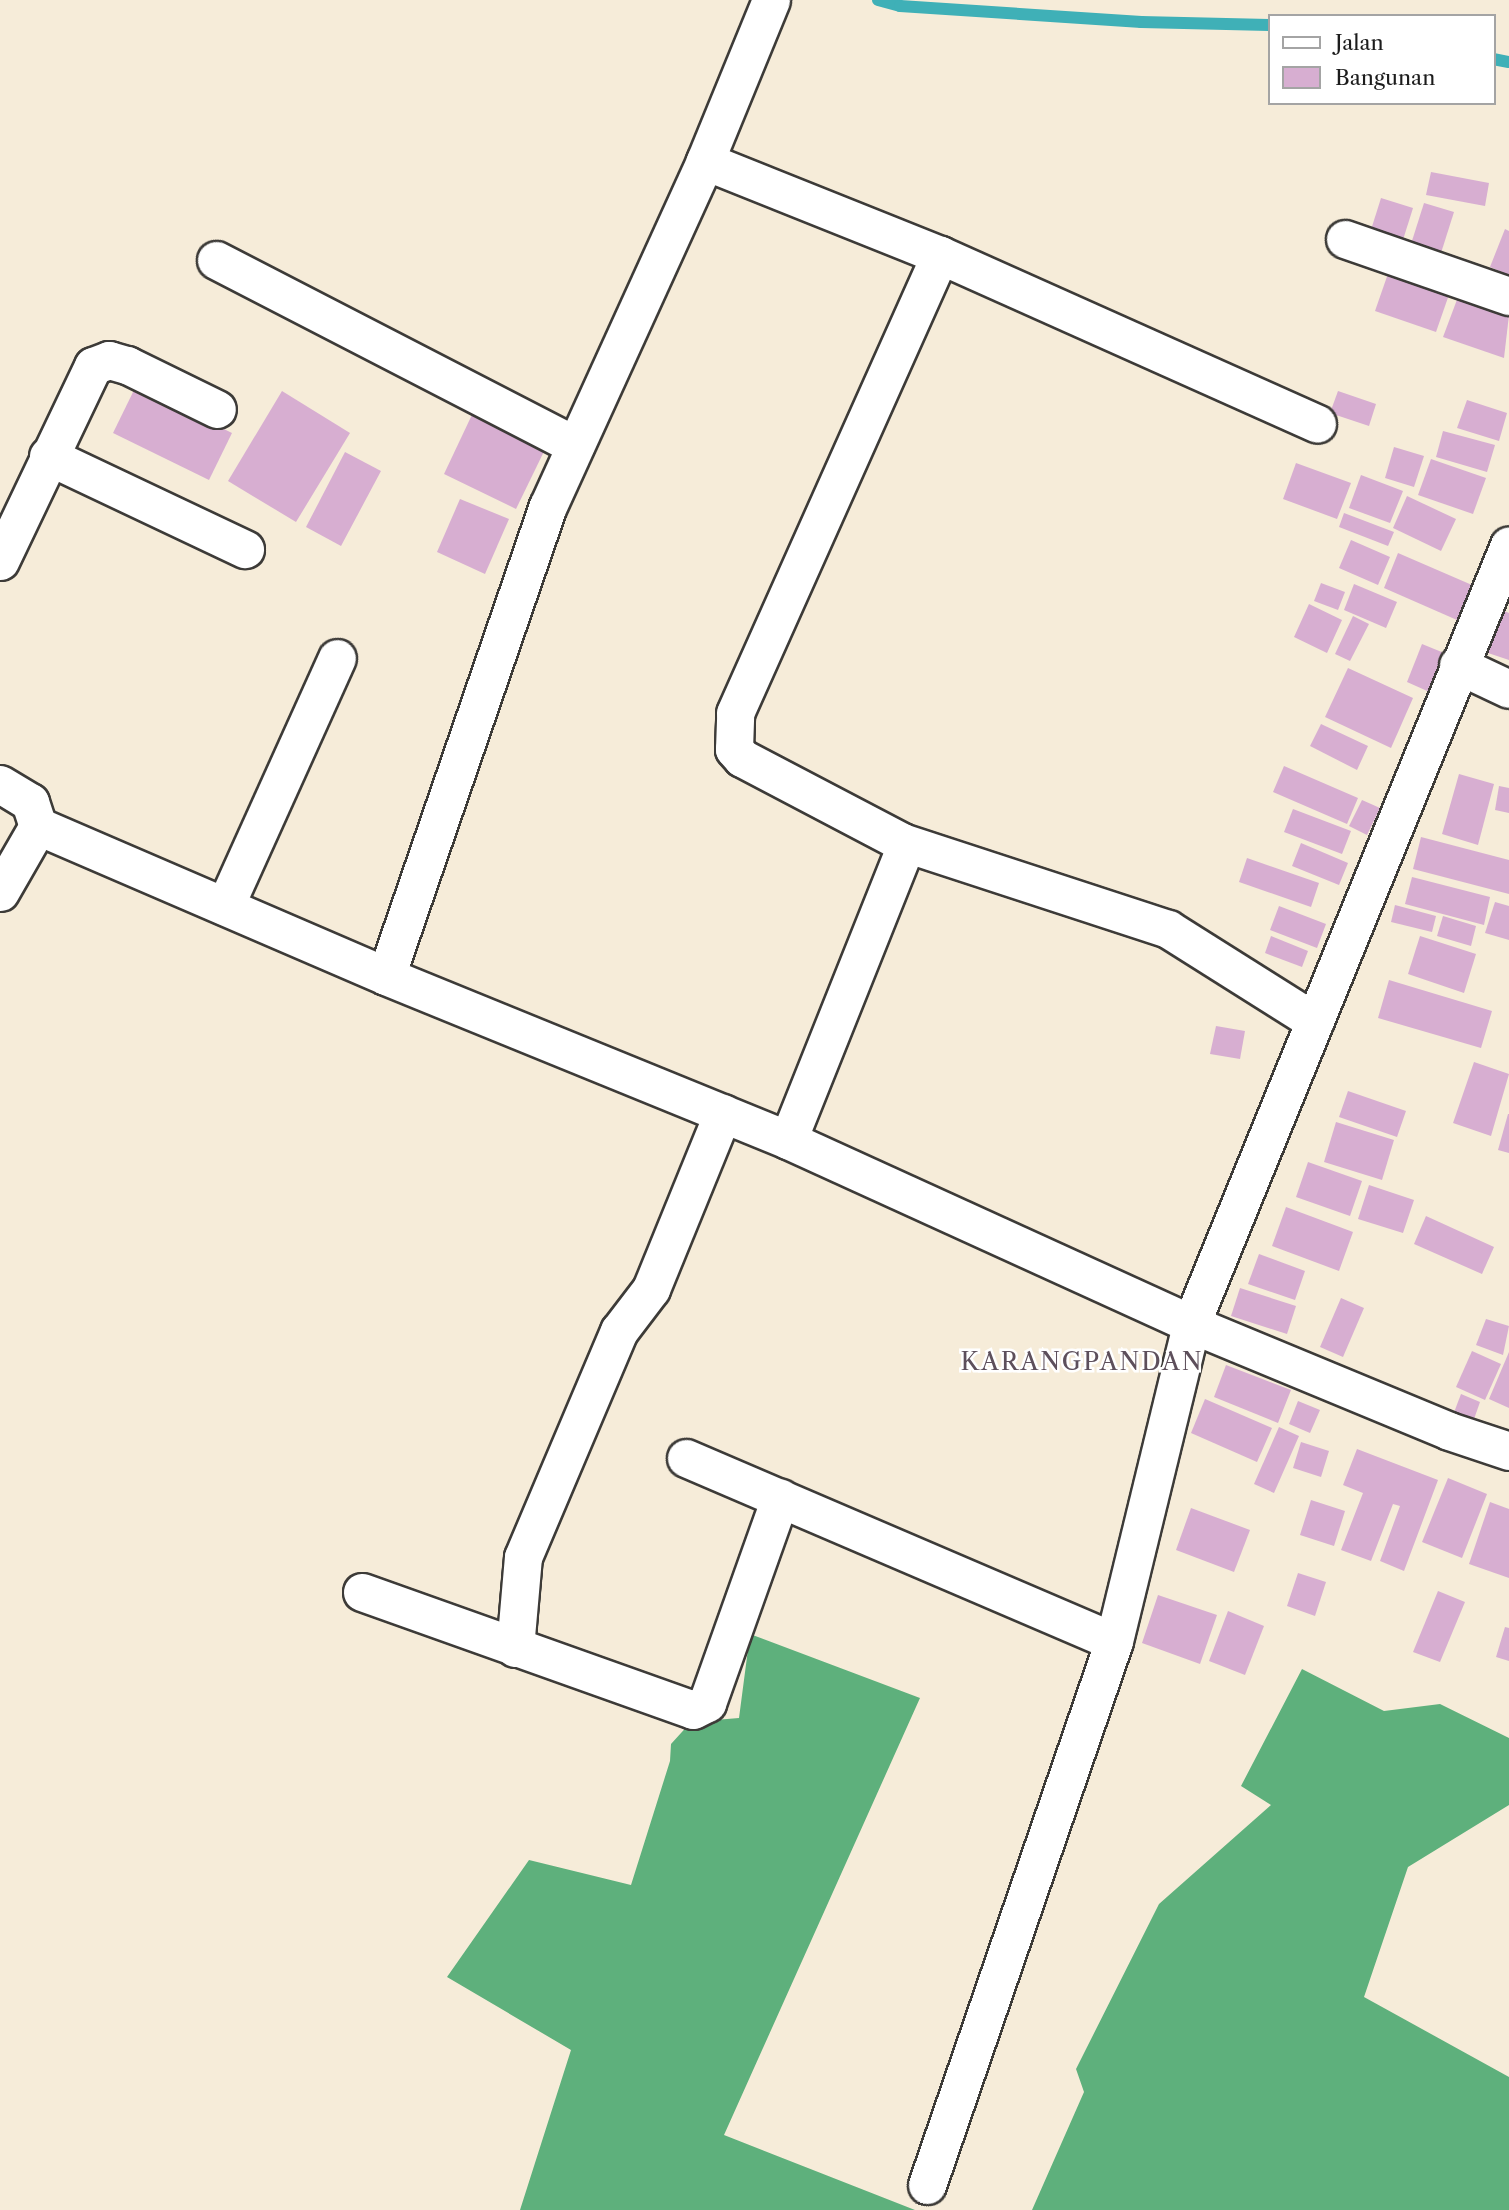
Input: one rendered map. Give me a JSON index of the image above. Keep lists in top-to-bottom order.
{
  "districts": ["KARANGPANDAN"],
  "legend": ["Jalan", "Bangunan"]
}
